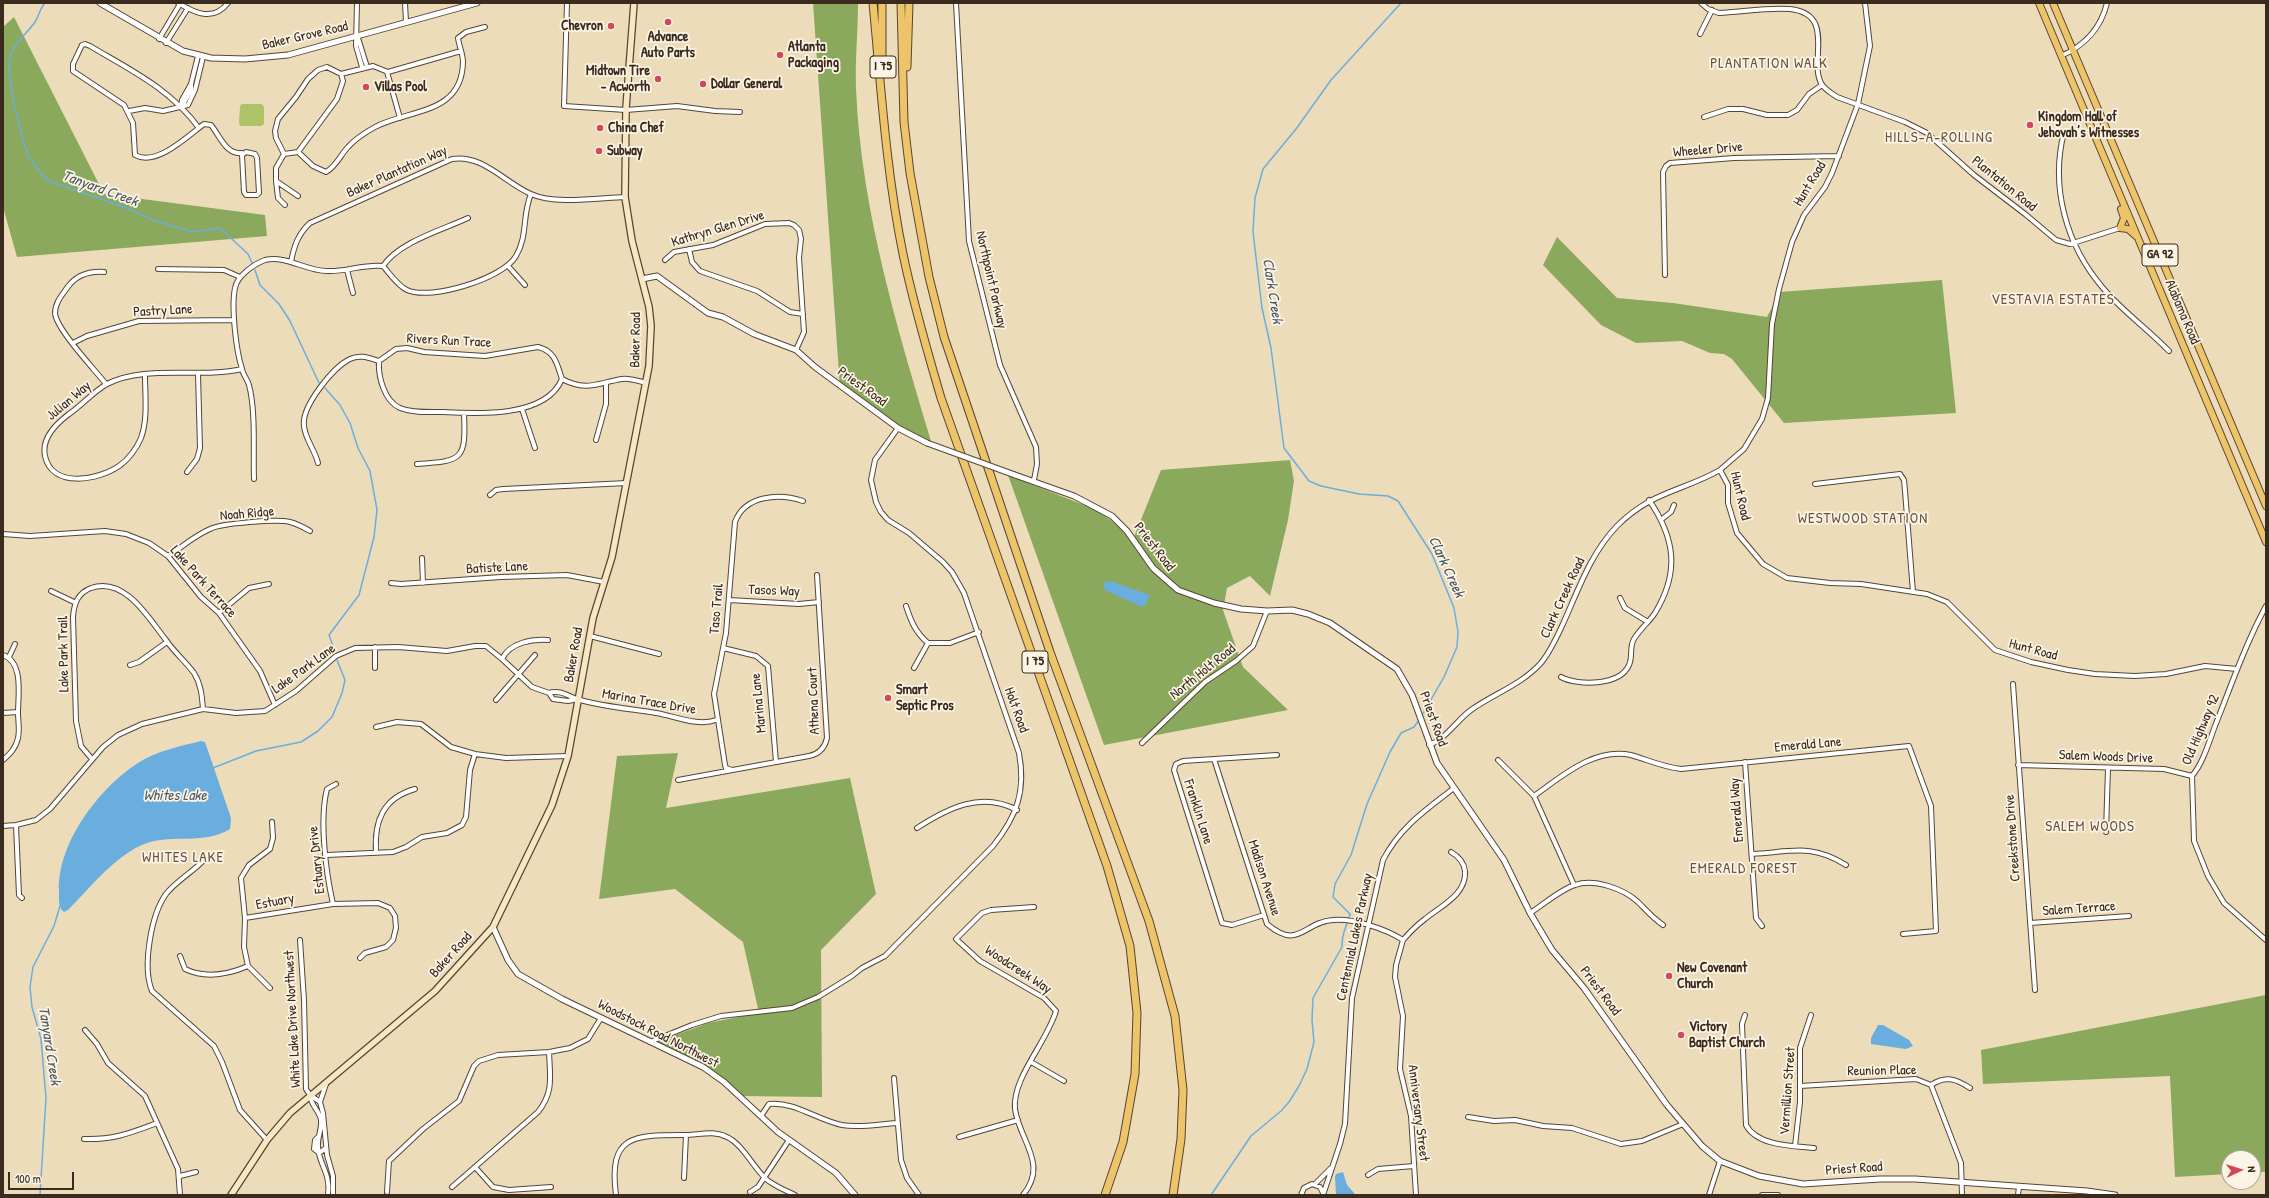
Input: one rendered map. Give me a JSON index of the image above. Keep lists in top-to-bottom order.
{
  "streets": {
    "highway": ["I 75"],
    "main road": ["GA 92", "Alabama Road", "Baker Road"],
    "street": [
      "Baker Grove Road",
      "Wheeler Drive",
      "Baker Plantation Way",
      "Hunt Road",
      "Plantation Road",
      "Kathryn Glen Drive",
      "Northpoint Parkway",
      "Pastry Lane",
      "Rivers Run Trace",
      "Priest Road",
      "Julian Way",
      "Noah Ridge",
      "Batiste Lane",
      "Lake Park Terrace",
      "Tasos Way",
      "Clark Creek Road",
      "Taso Trail",
      "Lake Park Trail",
      "Lake Park Lane",
      "North Holt Road",
      "Athena Court",
      "Marina Trace Drive",
      "Marina Lane",
      "Holt Road",
      "Old Highway 92",
      "Emerald Lane",
      "Salem Woods Drive",
      "Emerald Way",
      "Franklin Lane",
      "Creekstone Drive",
      "Estuary Drive",
      "Madison Avenue",
      "Estuary",
      "Salem Terrace",
      "Centennial Lakes Parkway",
      "Woodcreek Way",
      "White Lake Drive Northwest",
      "Woodstock Road Northwest",
      "Reunion Place",
      "Vermillion Street",
      "Anniversary Street"
    ]
  },
  "crossings": [
    ["Wheeler Drive", "Hunt Road"],
    ["Baker Plantation Way", "Baker Road"],
    ["Hunt Road", "Plantation Road"],
    ["Hunt Road", "Clark Creek Road"],
    ["Hunt Road", "Old Highway 92"],
    ["Kathryn Glen Drive", "Priest Road"],
    ["Northpoint Parkway", "Priest Road"],
    ["Baker Road", "Priest Road"],
    ["Baker Road", "Batiste Lane"],
    ["Baker Road", "Lake Park Lane"],
    ["Baker Road", "Marina Trace Drive"],
    ["Baker Road", "White Lake Drive Northwest"],
    ["Baker Road", "Woodstock Road Northwest"],
    ["Priest Road", "Clark Creek Road"],
    ["Priest Road", "North Holt Road"],
    ["Priest Road", "Holt Road"],
    ["Priest Road", "Centennial Lakes Parkway"],
    ["Priest Road", "Reunion Place"],
    ["Noah Ridge", "Lake Park Terrace"],
    ["Lake Park Terrace", "Lake Park Lane"],
    ["Tasos Way", "Taso Trail"],
    ["Tasos Way", "Athena Court"],
    ["Taso Trail", "Athena Court"],
    ["Taso Trail", "Marina Trace Drive"],
    ["Taso Trail", "Marina Lane"],
    ["Lake Park Trail", "Lake Park Lane"],
    ["Lake Park Lane", "Marina Trace Drive"],
    ["Athena Court", "Marina Lane"],
    ["Holt Road", "Woodstock Road Northwest"],
    ["Old Highway 92", "Salem Woods Drive"],
    ["Emerald Lane", "Emerald Way"],
    ["Salem Woods Drive", "Creekstone Drive"],
    ["Franklin Lane", "Madison Avenue"],
    ["Creekstone Drive", "Salem Terrace"],
    ["Estuary Drive", "Estuary"],
    ["Madison Avenue", "Centennial Lakes Parkway"],
    ["Reunion Place", "Vermillion Street"]
  ],
  "districts": [
    "PLANTATION WALK",
    "HILLS-A-ROLLING",
    "VESTAVIA ESTATES",
    "WESTWOOD STATION",
    "SALEM WOODS",
    "WHITES LAKE",
    "EMERALD FOREST"
  ],
  "water": ["Tanyard Creek", "Clark Creek", "Whites Lake"],
  "places": [
    "Advance Auto Parts",
    "Chevron",
    "Atlanta Packaging",
    "Midtown Tire - Acworth",
    "Dollar General",
    "Villas Pool",
    "Kingdom Hall of Jehovah’s Witnesses",
    "China Chef",
    "Subway",
    "Smart Septic Pros",
    "New Covenant Church",
    "Victory Baptist Church"
  ],
  "scale_bar": "100 m",
  "north": "right"
}
